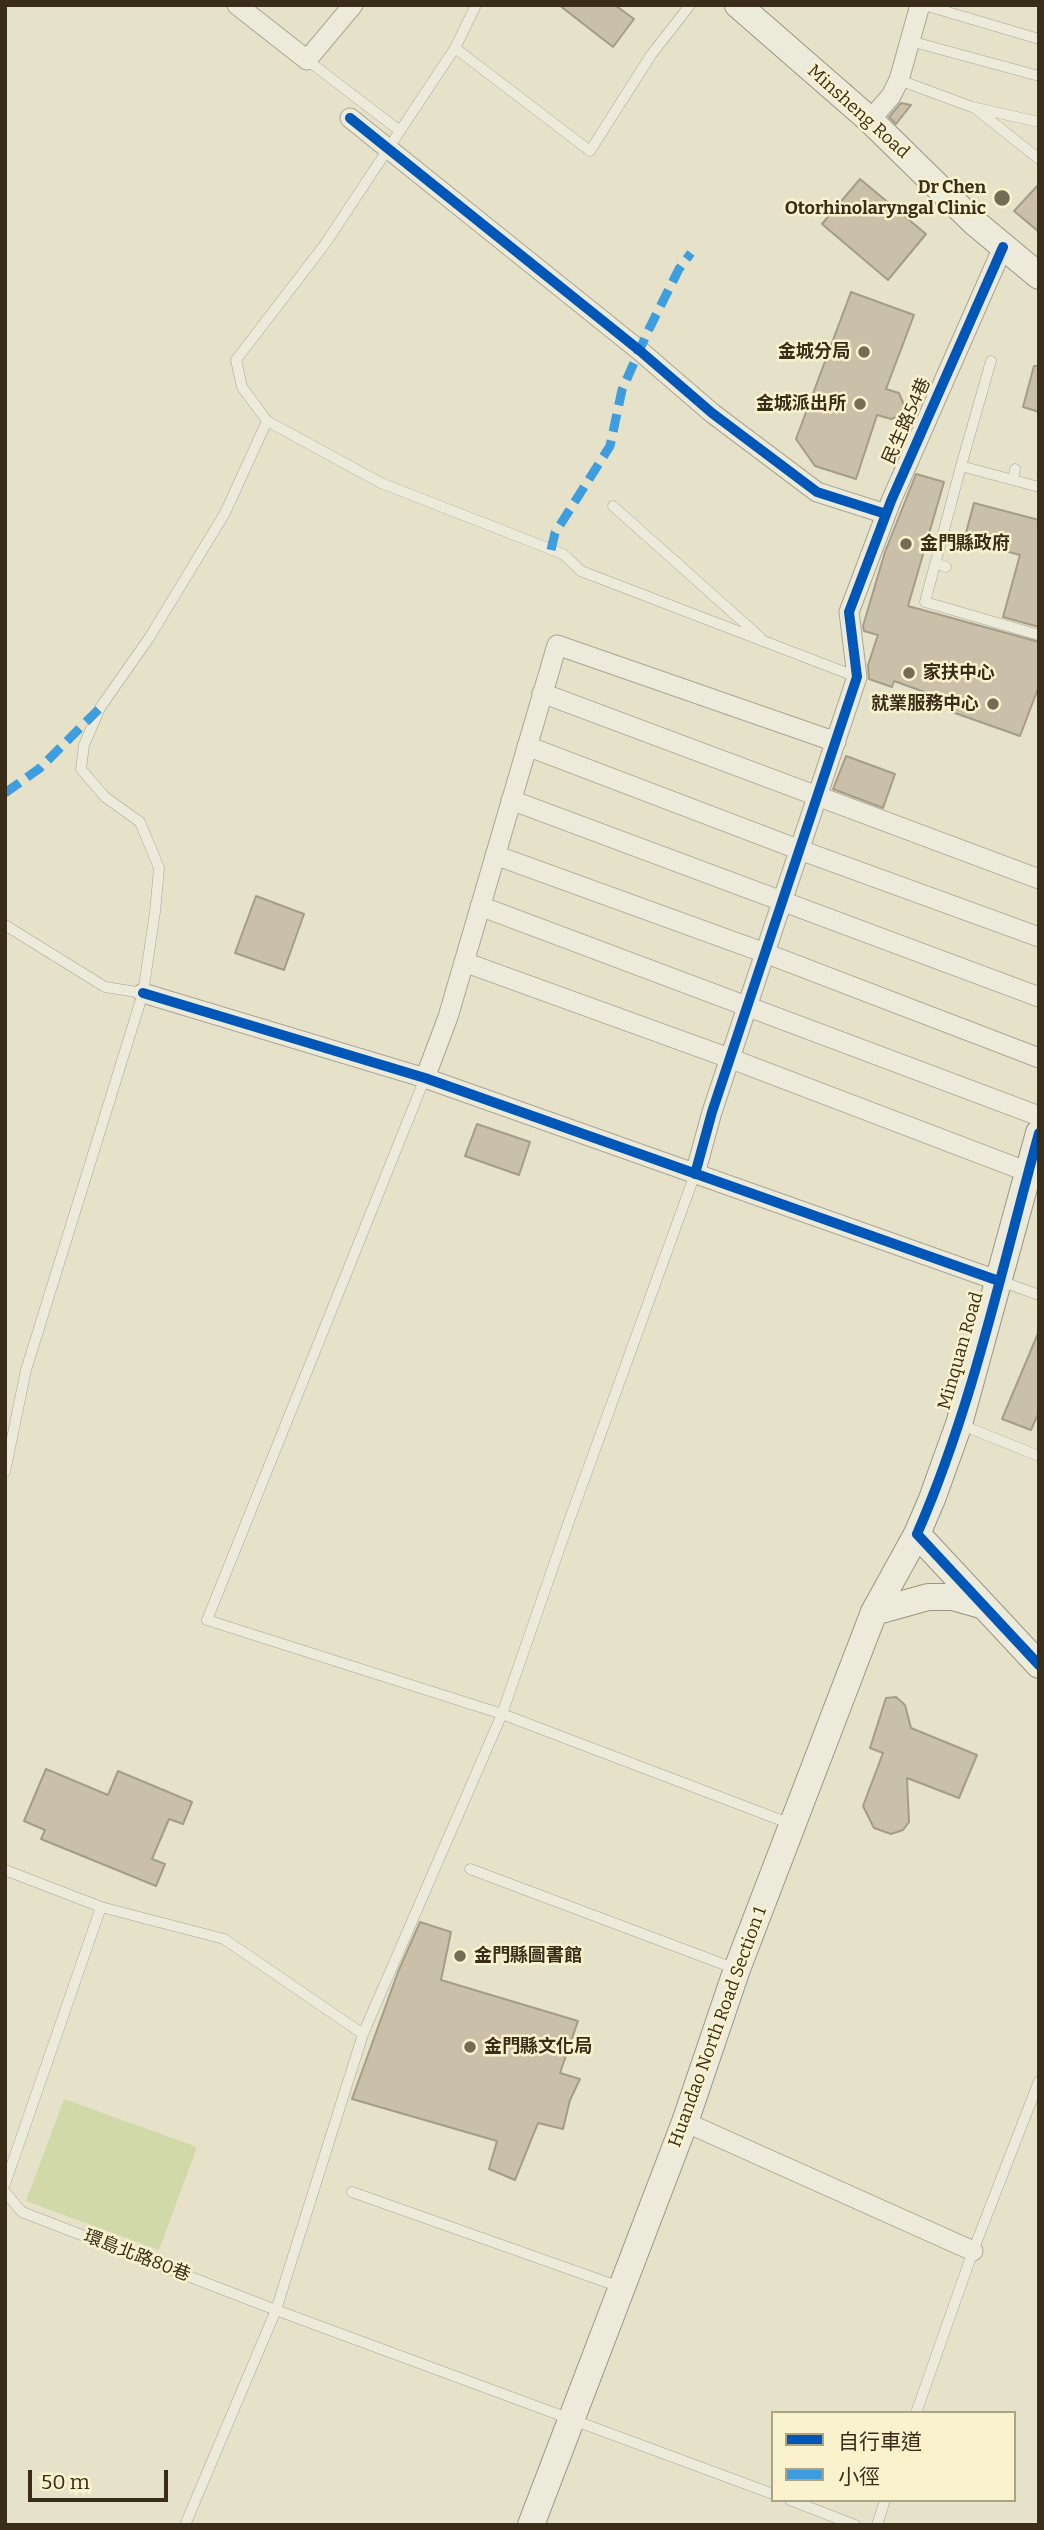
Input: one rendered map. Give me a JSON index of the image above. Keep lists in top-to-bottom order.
{
  "streets": {
    "main road": ["Minsheng Road", "Minquan Road", "Huandao North Road Section 1"],
    "street": ["民生路54巷"],
    "lane": ["環島北路80巷"]
  },
  "crossings": [
    ["Minsheng Road", "民生路54巷"],
    ["Minquan Road", "Huandao North Road Section 1"],
    ["Huandao North Road Section 1", "環島北路80巷"]
  ],
  "places": [
    "Dr Chen Otorhinolaryngal Clinic",
    "金城分局",
    "金城派出所",
    "金門縣政府",
    "家扶中心",
    "就業服務中心",
    "金門縣圖書館",
    "金門縣文化局"
  ],
  "legend": ["自行車道", "小徑"],
  "scale_bar": "50 m"
}
